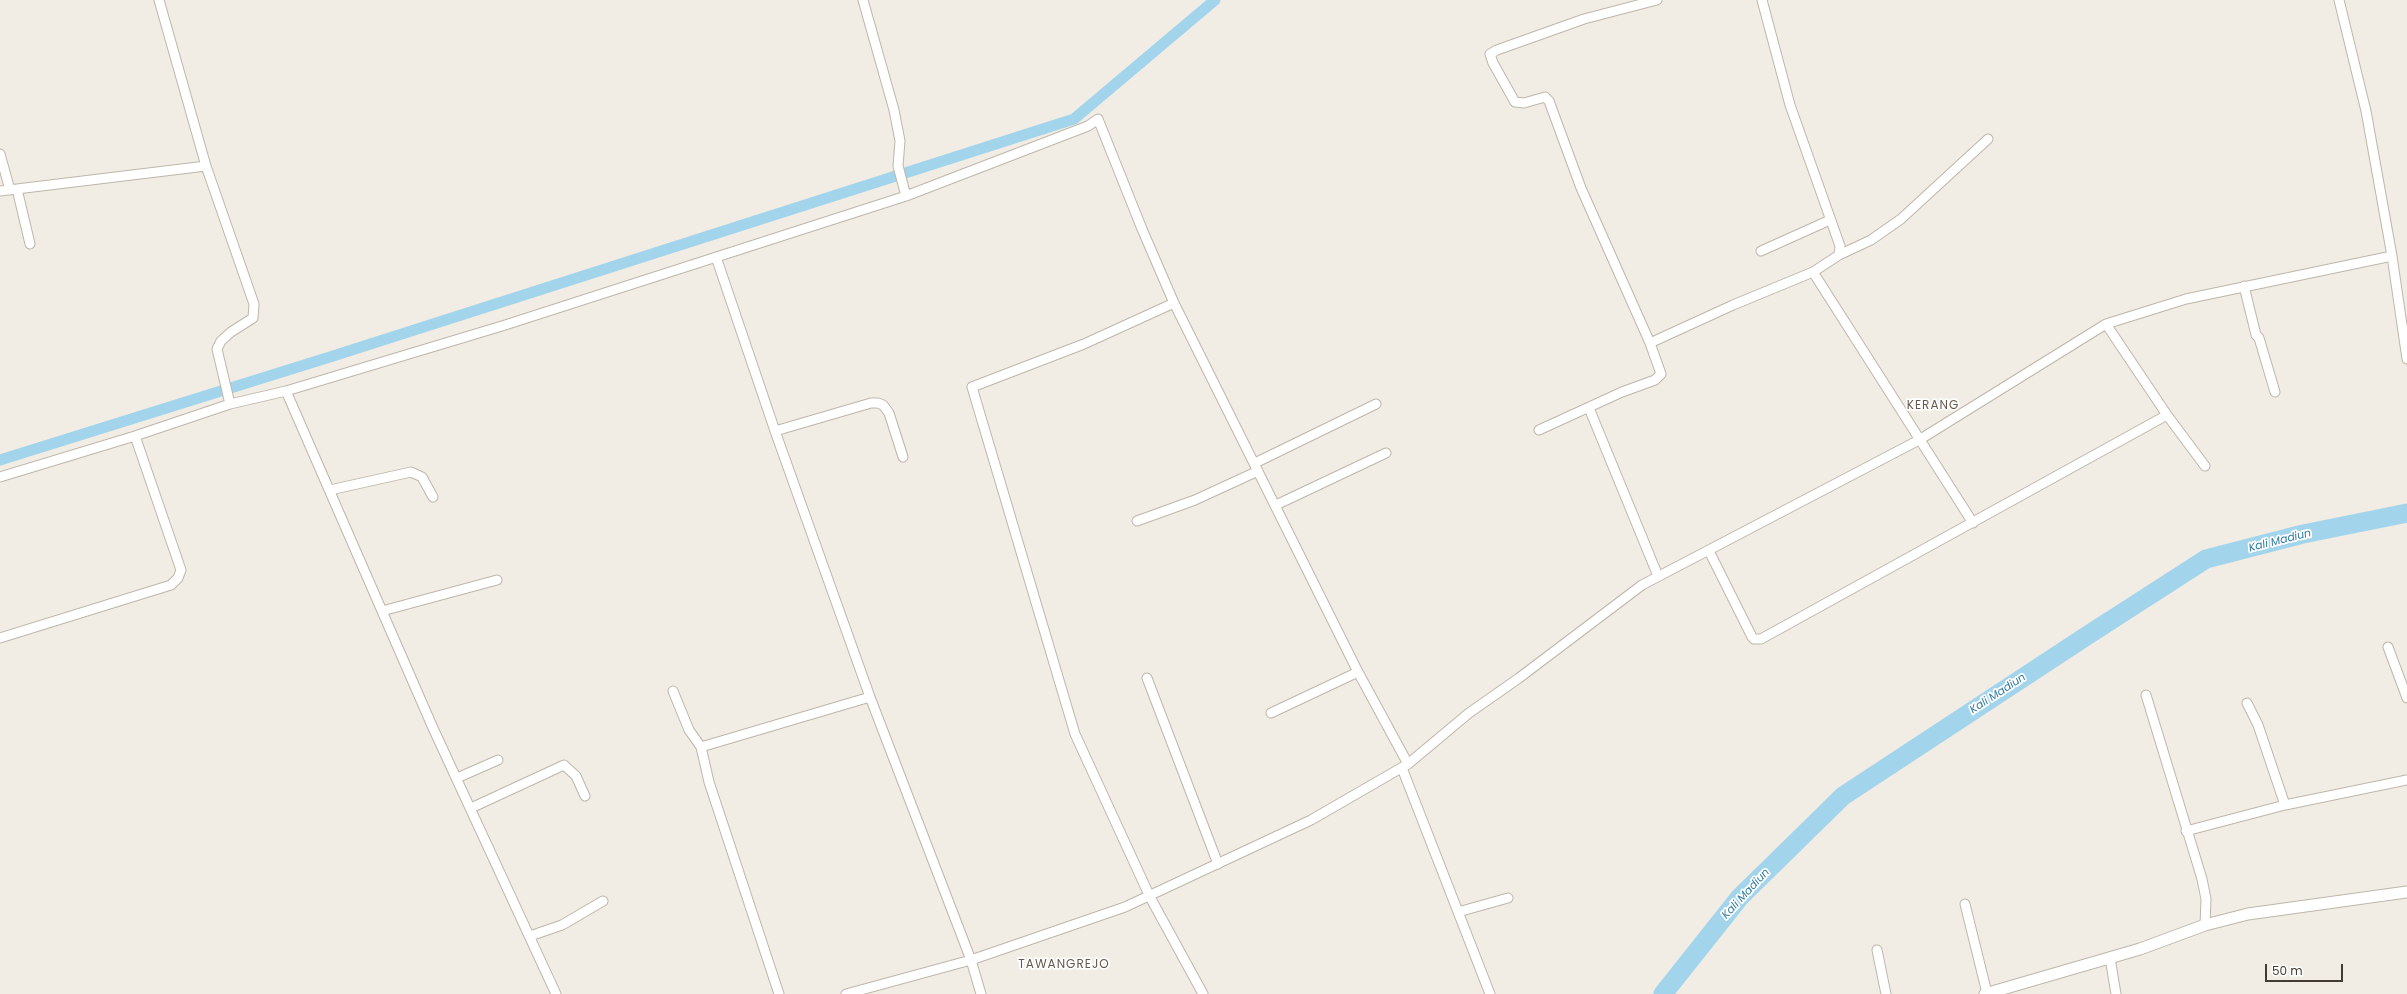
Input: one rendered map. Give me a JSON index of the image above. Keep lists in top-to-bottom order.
{
  "districts": ["KERANG", "TAWANGREJO"],
  "water": ["Kali Madiun"],
  "scale_bar": "50 m"
}
